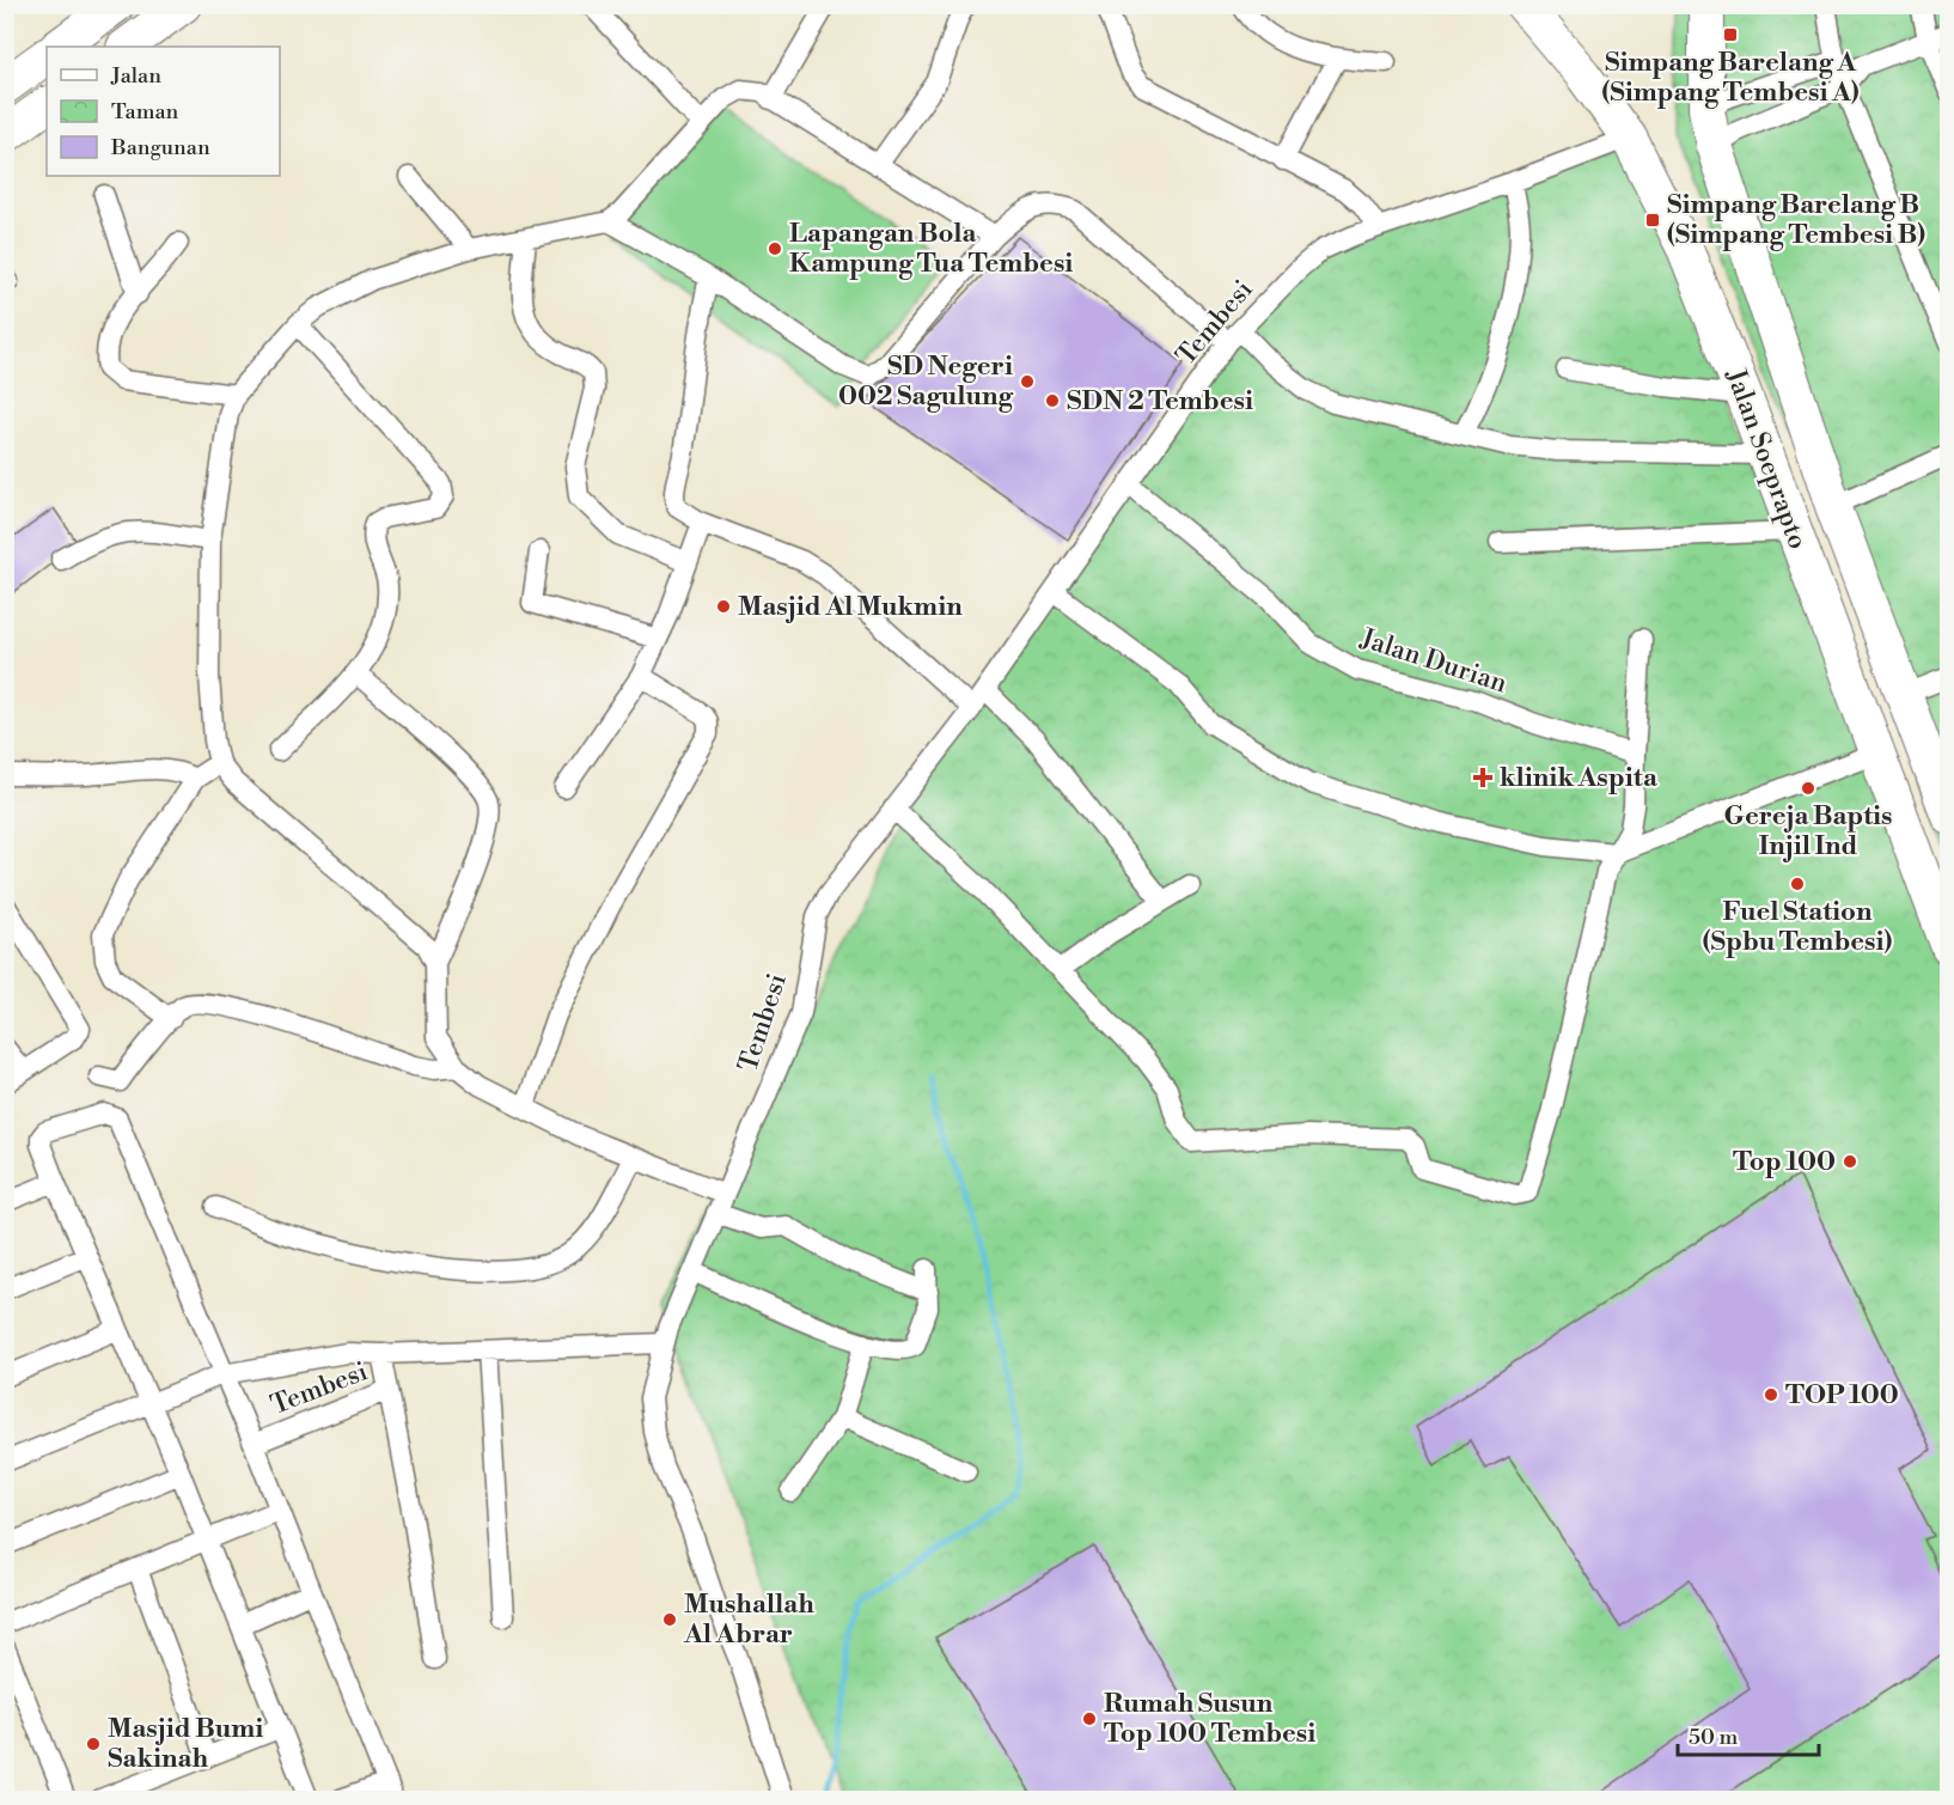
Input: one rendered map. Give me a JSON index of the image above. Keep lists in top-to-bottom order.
{
  "streets": {
    "highway": ["Jalan Soeprapto"],
    "street": ["Tembesi", "Jalan Durian"]
  },
  "crossings": [
    ["Tembesi", "Jalan Soeprapto"],
    ["Tembesi", "Jalan Durian"]
  ],
  "places": {
    "transit": ["Simpang Barelang A (Simpang Tembesi A)", "Simpang Barelang B (Simpang Tembesi B)"],
    "other": [
      "Lapangan Bola Kampung Tua Tembesi",
      "SD Negeri 002 Sagulung",
      "SDN 2 Tembesi",
      "Masjid Al Mukmin",
      "Gereja Baptis Injil Ind",
      "Fuel Station (Spbu Tembesi)",
      "Top 100",
      "TOP 100",
      "Mushallah Al Abrar",
      "Rumah Susun Top 100 Tembesi",
      "Masjid Bumi Sakinah"
    ],
    "health": ["klinik Aspita"]
  },
  "legend": ["Jalan", "Taman", "Bangunan"],
  "scale_bar": "50 m"
}
